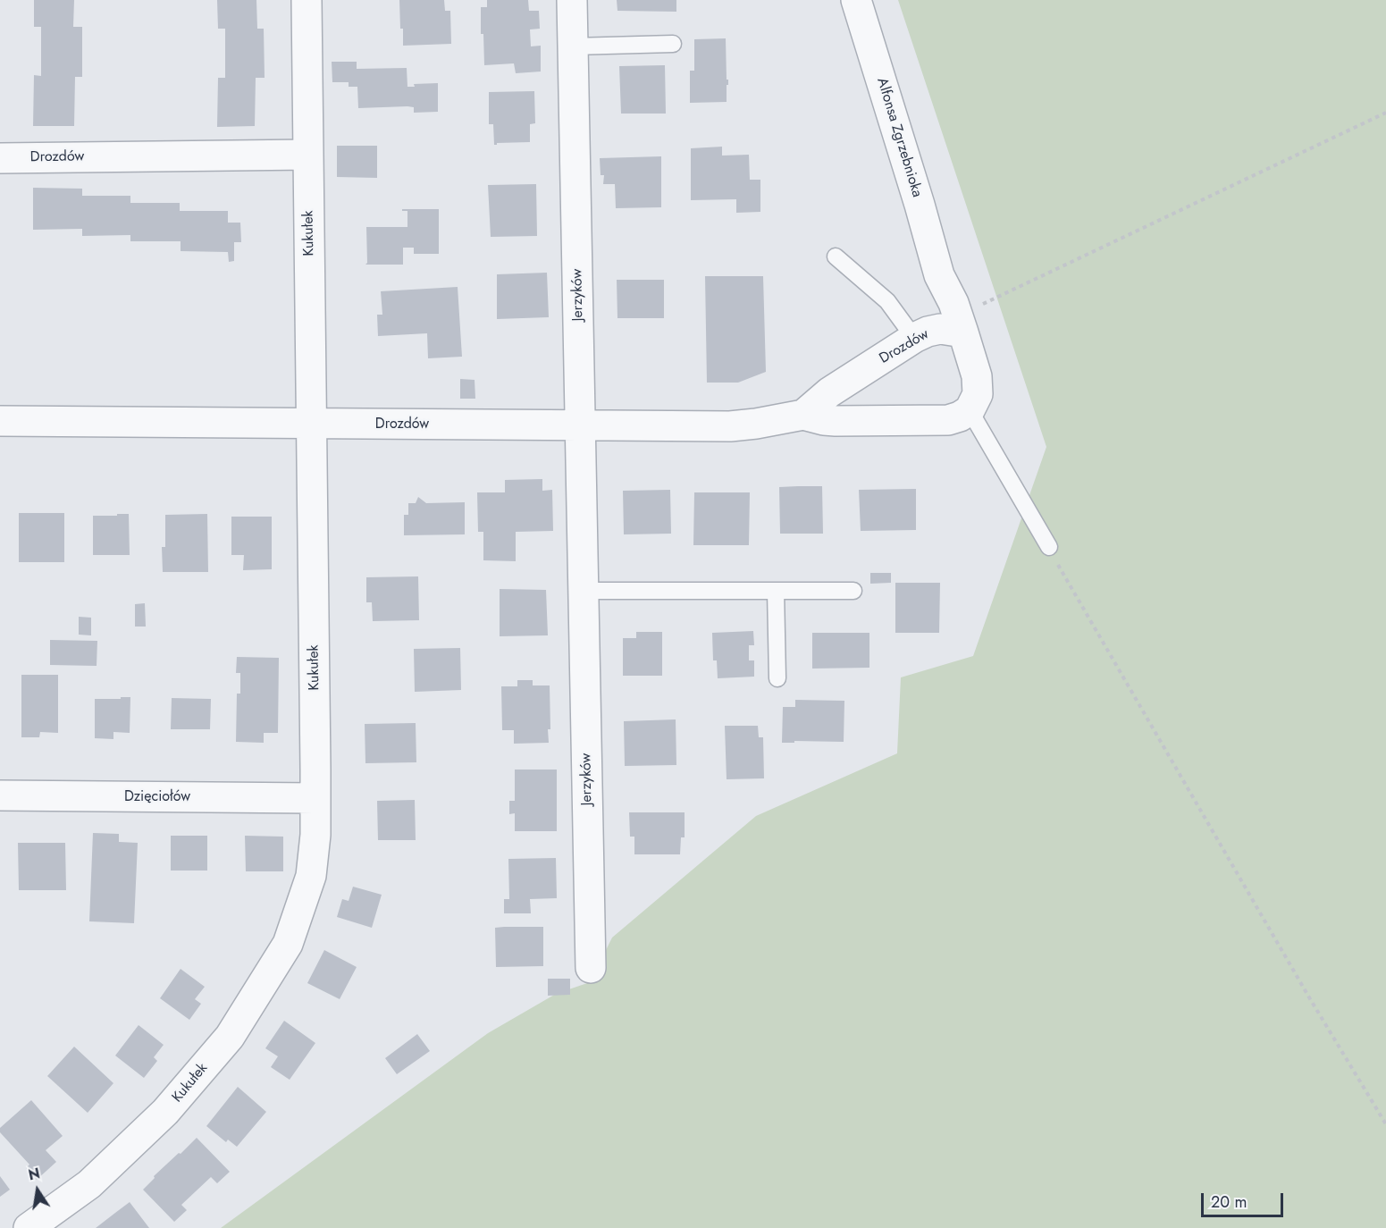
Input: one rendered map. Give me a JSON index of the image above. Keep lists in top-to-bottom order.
{
  "streets": {
    "street": [
      "Alfonsa Zgrzebnioka",
      "Drozdów",
      "Kukułek",
      "Jerzyków",
      "Dzięciołów"
    ]
  },
  "crossings": [
    ["Alfonsa Zgrzebnioka", "Drozdów"],
    ["Drozdów", "Kukułek"],
    ["Drozdów", "Jerzyków"],
    ["Kukułek", "Dzięciołów"]
  ],
  "scale_bar": "20 m",
  "north": "top"
}
